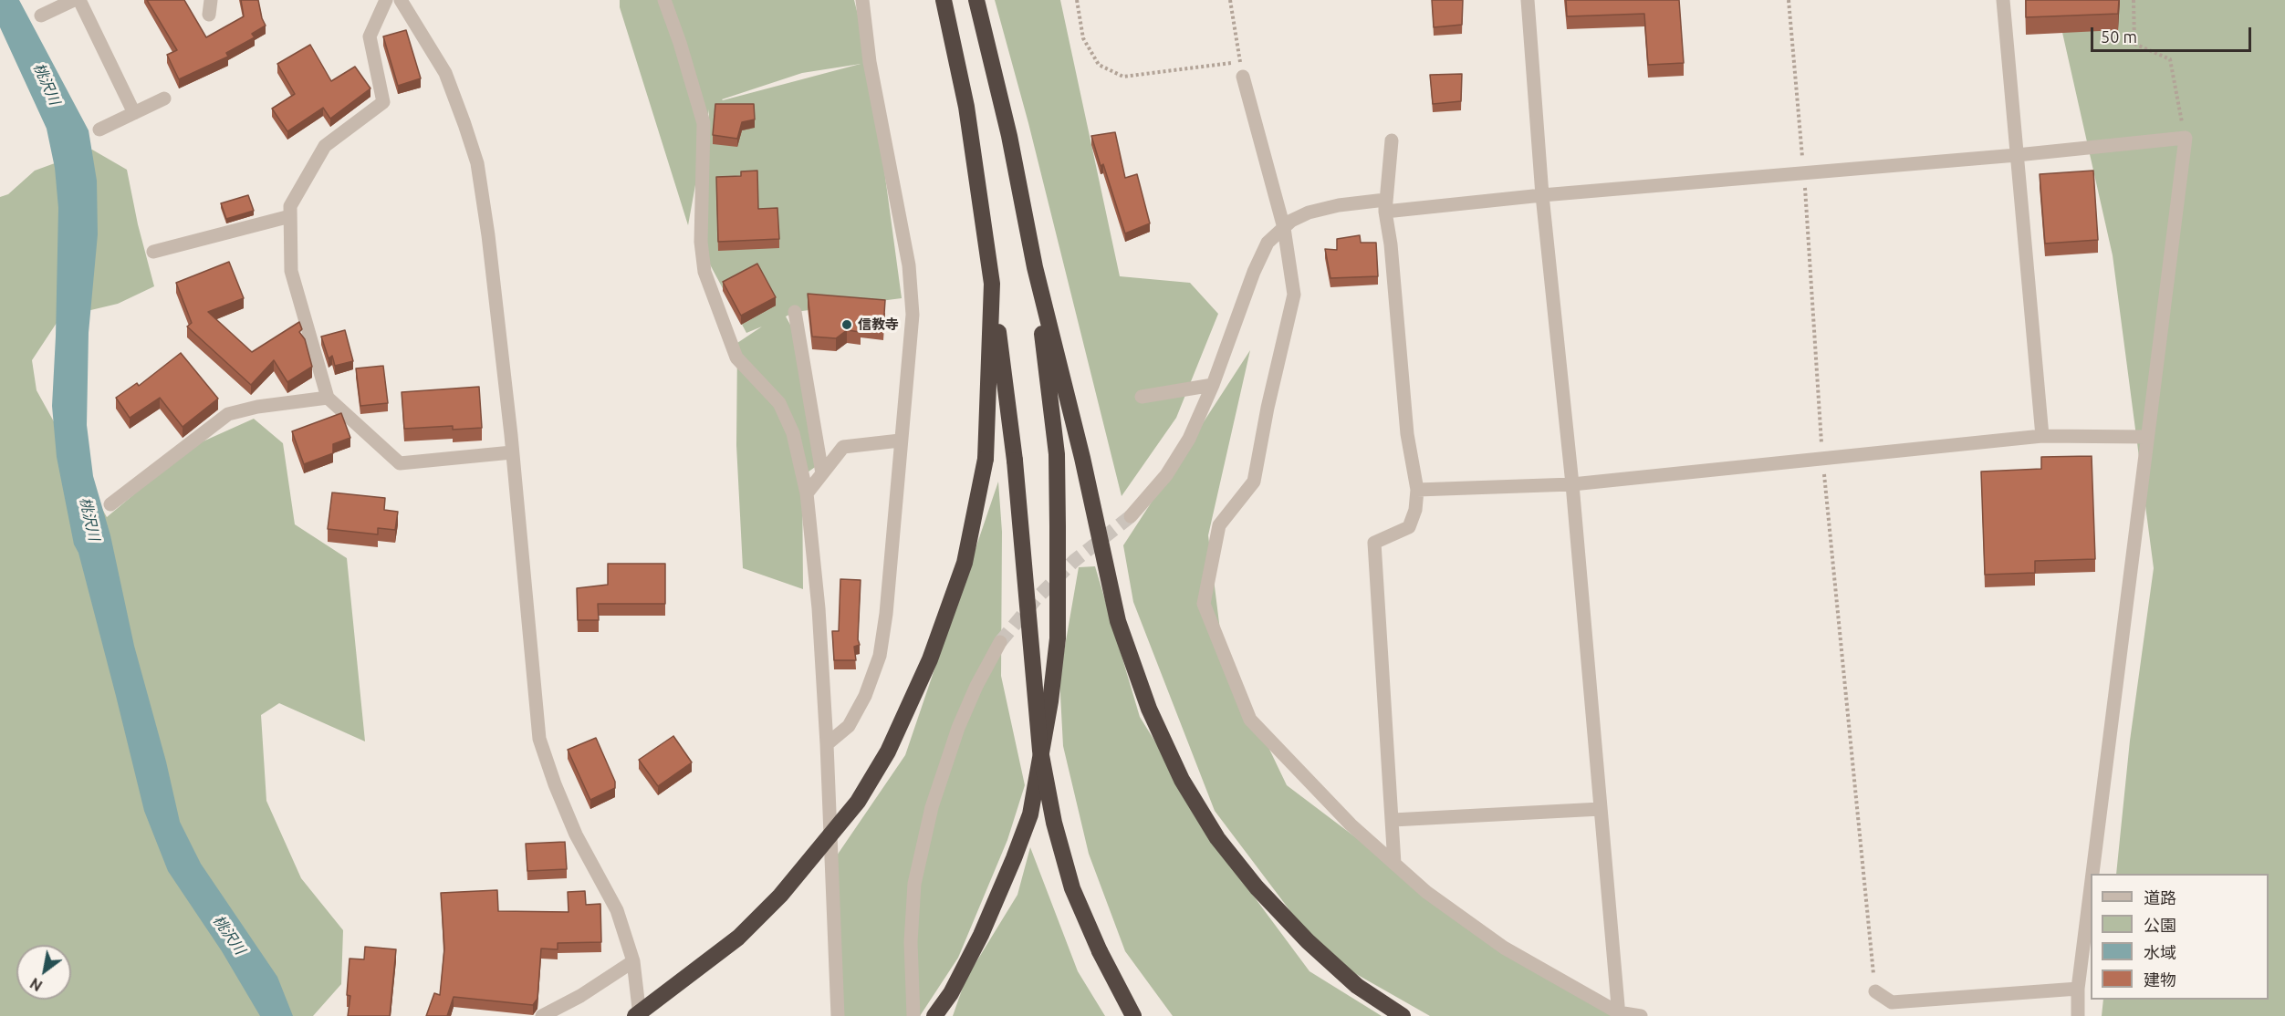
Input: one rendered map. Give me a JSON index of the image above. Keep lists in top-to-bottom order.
{
  "water": ["桃沢川"],
  "places": ["信教寺"],
  "legend": [
    "道路",
    "公園",
    "水域",
    "建物"
  ],
  "scale_bar": "50 m",
  "north": "bottom left"
}
